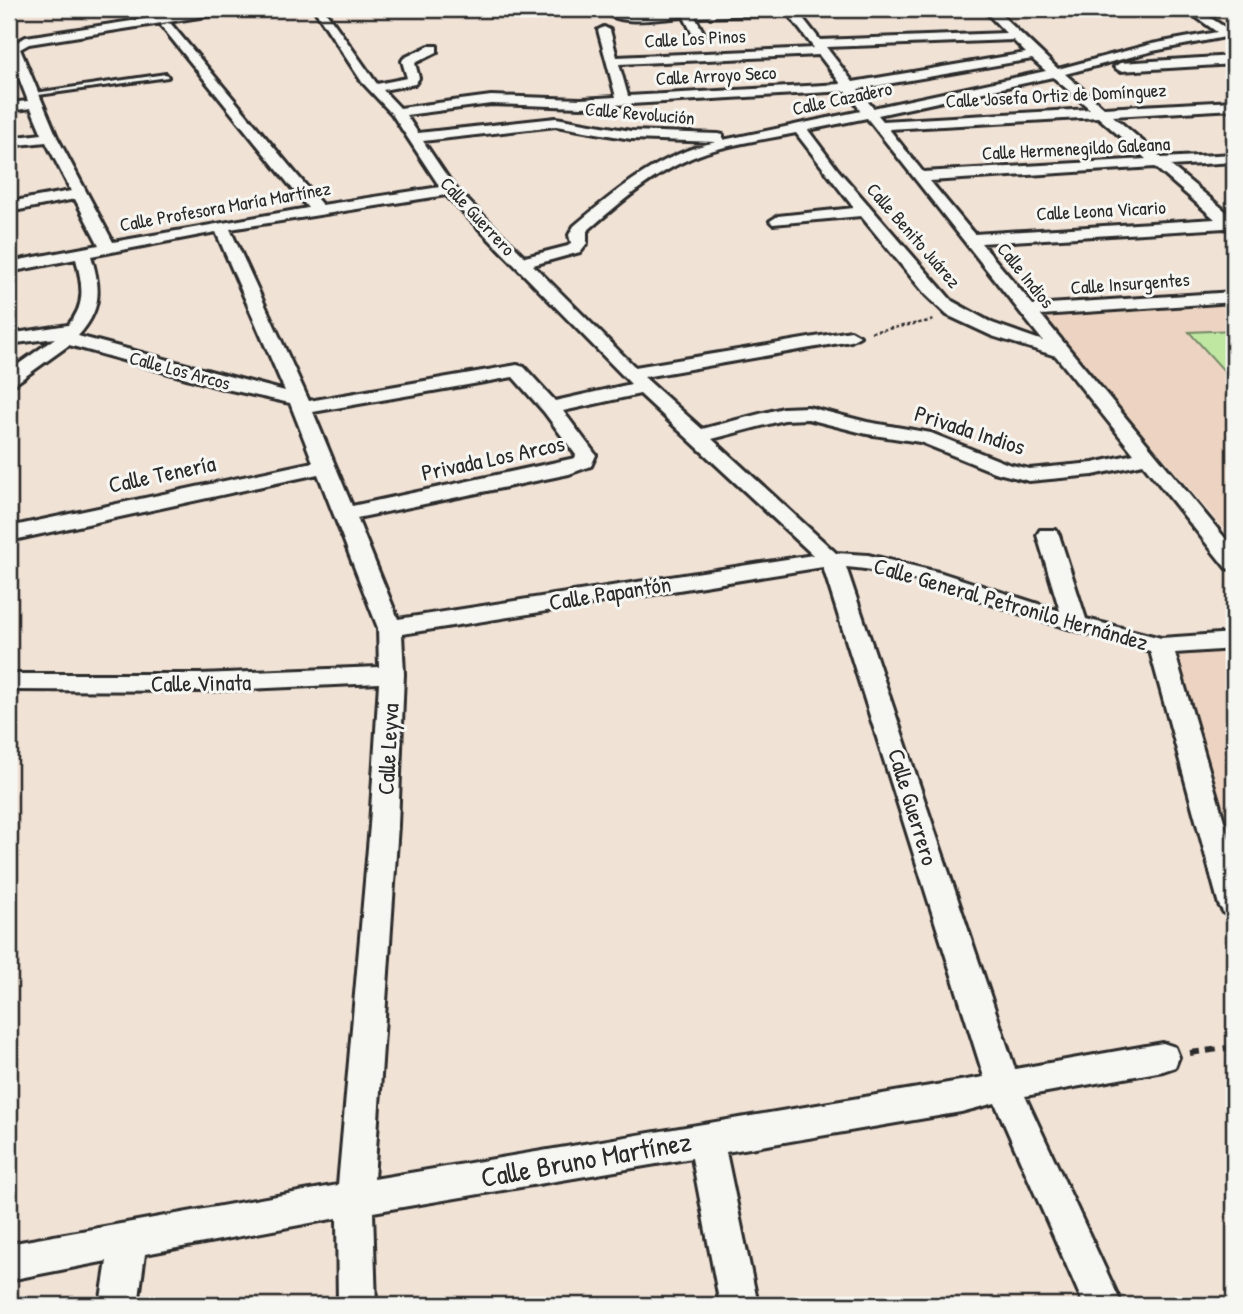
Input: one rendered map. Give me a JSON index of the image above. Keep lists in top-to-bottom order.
{
  "streets": {
    "street": [
      "Calle Los Pinos",
      "Calle Arroyo Seco",
      "Calle Josefa Ortiz de Domínguez",
      "Calle Cazadero",
      "Calle Revolución",
      "Calle Hermenegildo Galeana",
      "Calle Profesora María Martínez",
      "Calle Leona Vicario",
      "Calle Guerrero",
      "Calle Benito Juárez",
      "Calle Indios",
      "Calle Insurgentes",
      "Calle Los Arcos",
      "Privada Indios",
      "Privada Los Arcos",
      "Calle Tenería",
      "Calle Papantón",
      "Calle General Petronilo Hernández",
      "Calle Vinata",
      "Calle Leyva",
      "Calle Bruno Martínez"
    ]
  },
  "crossings": [
    ["Calle Los Pinos", "Calle Indios"],
    ["Calle Arroyo Seco", "Calle Guerrero"],
    ["Calle Arroyo Seco", "Calle Indios"],
    ["Calle Josefa Ortiz de Domínguez", "Calle Indios"],
    ["Calle Cazadero", "Calle Revolución"],
    ["Calle Cazadero", "Calle Guerrero"],
    ["Calle Cazadero", "Calle Benito Juárez"],
    ["Calle Cazadero", "Calle Indios"],
    ["Calle Revolución", "Calle Guerrero"],
    ["Calle Hermenegildo Galeana", "Calle Indios"],
    ["Calle Profesora María Martínez", "Calle Guerrero"],
    ["Calle Profesora María Martínez", "Calle Leyva"],
    ["Calle Leona Vicario", "Calle Indios"],
    ["Calle Guerrero", "Privada Indios"],
    ["Calle Guerrero", "Privada Los Arcos"],
    ["Calle Guerrero", "Calle Papantón"],
    ["Calle Guerrero", "Calle General Petronilo Hernández"],
    ["Calle Guerrero", "Calle Bruno Martínez"],
    ["Calle Benito Juárez", "Calle Indios"],
    ["Calle Indios", "Calle Insurgentes"],
    ["Calle Indios", "Privada Indios"],
    ["Calle Los Arcos", "Privada Los Arcos"],
    ["Calle Los Arcos", "Calle Leyva"],
    ["Privada Los Arcos", "Calle Leyva"],
    ["Calle Tenería", "Calle Leyva"],
    ["Calle Papantón", "Calle General Petronilo Hernández"],
    ["Calle Papantón", "Calle Leyva"],
    ["Calle Vinata", "Calle Leyva"],
    ["Calle Leyva", "Calle Bruno Martínez"]
  ]
}
